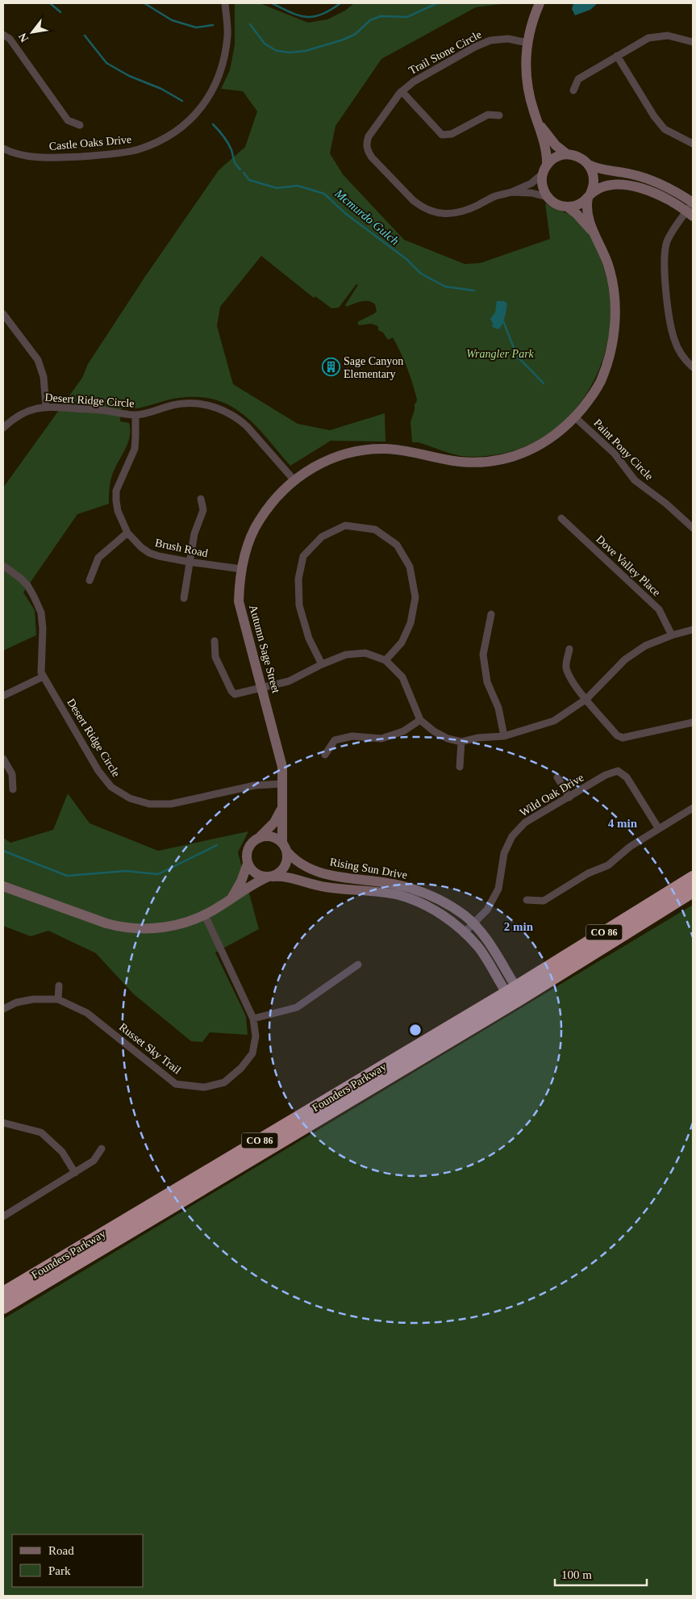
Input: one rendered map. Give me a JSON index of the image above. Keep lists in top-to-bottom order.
{
  "streets": {
    "highway": ["CO 86", "Founders Parkway"],
    "street": [
      "Trail Stone Circle",
      "Castle Oaks Drive",
      "Desert Ridge Circle",
      "Paint Pony Circle",
      "Brush Road",
      "Dove Valley Place",
      "Autumn Sage Street",
      "Wild Oak Drive",
      "Rising Sun Drive",
      "Russet Sky Trail"
    ]
  },
  "crossings": [
    ["Trail Stone Circle", "Autumn Sage Street"],
    ["Desert Ridge Circle", "Brush Road"],
    ["Desert Ridge Circle", "Autumn Sage Street"],
    ["Paint Pony Circle", "Autumn Sage Street"],
    ["Brush Road", "Autumn Sage Street"],
    ["Autumn Sage Street", "Rising Sun Drive"],
    ["Wild Oak Drive", "Rising Sun Drive"],
    ["Rising Sun Drive", "Founders Parkway"]
  ],
  "water": ["Mcmurdo Gulch"],
  "parks": ["Wrangler Park"],
  "places": {
    "building": ["Sage Canyon Elementary"]
  },
  "legend": ["Road", "Park"],
  "scale_bar": "100 m",
  "north": "bottom left",
  "rings": ["4 min", "2 min"]
}
